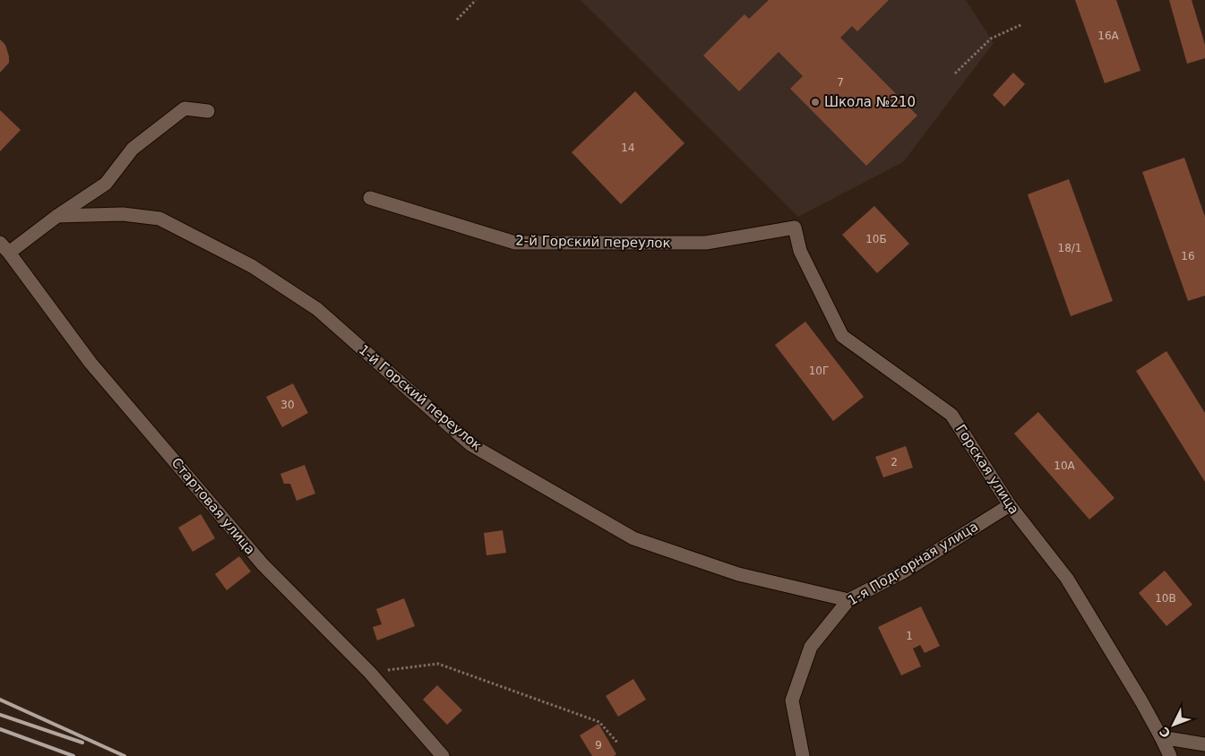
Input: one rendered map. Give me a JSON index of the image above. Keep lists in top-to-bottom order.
{
  "streets": {
    "street": [
      "2-й Горский переулок",
      "1-й Горский переулок",
      "Горская улица",
      "Стартовая улица",
      "1-я Подгорная улица"
    ]
  },
  "crossings": [
    ["2-й Горский переулок", "Горская улица"],
    ["1-й Горский переулок", "1-я Подгорная улица"],
    ["Горская улица", "1-я Подгорная улица"]
  ],
  "places": ["Школа №210"],
  "house_numbers": [
    "16А",
    "7",
    "14",
    "10Б",
    "18/1",
    "16",
    "10Г",
    "30",
    "2",
    "10А",
    "10В",
    "1",
    "9"
  ],
  "north": "bottom left"
}
